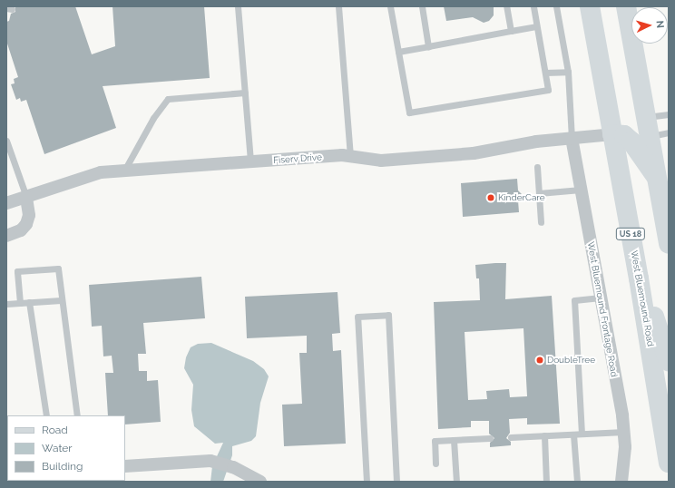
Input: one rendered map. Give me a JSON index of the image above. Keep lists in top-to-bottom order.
{
  "streets": {
    "main road": ["US 18", "West Bluemound Road"],
    "street": ["Fiserv Drive", "West Bluemound Frontage Road"]
  },
  "crossings": [
    ["Fiserv Drive", "West Bluemound Road"],
    ["Fiserv Drive", "West Bluemound Frontage Road"]
  ],
  "places": ["KinderCare", "DoubleTree"],
  "legend": ["Road", "Water", "Building"],
  "north": "right"
}
